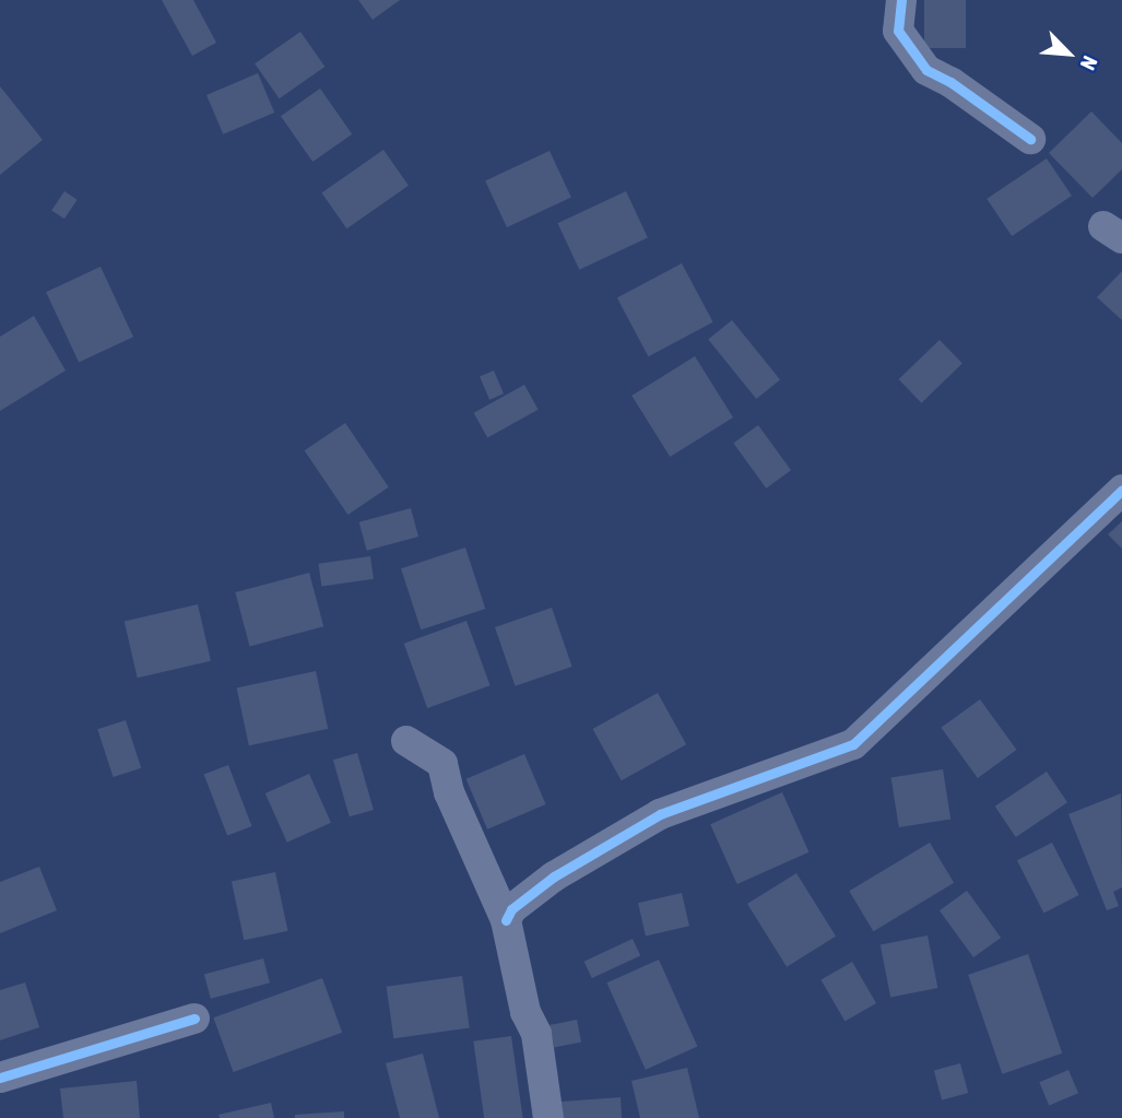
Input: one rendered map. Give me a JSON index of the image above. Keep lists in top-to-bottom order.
{
  "north": "bottom right"
}
